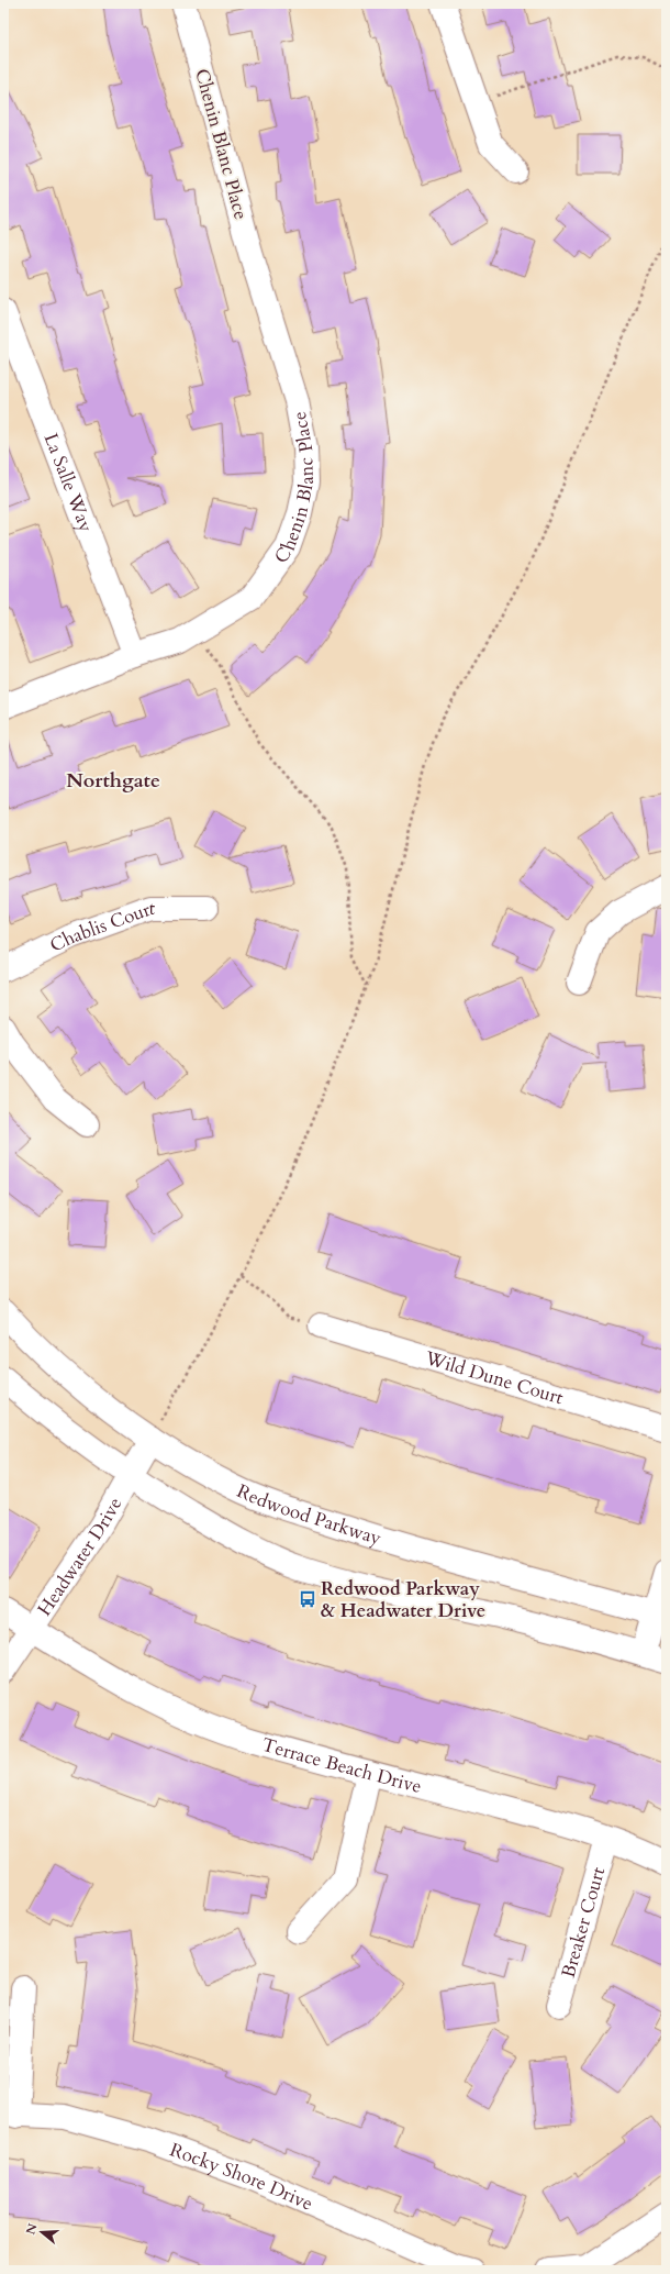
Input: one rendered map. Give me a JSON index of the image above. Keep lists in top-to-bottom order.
{
  "streets": {
    "street": [
      "Chenin Blanc Place",
      "La Salle Way",
      "Chablis Court",
      "Wild Dune Court",
      "Redwood Parkway",
      "Headwater Drive",
      "Terrace Beach Drive",
      "Breaker Court",
      "Rocky Shore Drive"
    ]
  },
  "crossings": [
    ["Chenin Blanc Place", "La Salle Way"],
    ["Redwood Parkway", "Headwater Drive"],
    ["Headwater Drive", "Terrace Beach Drive"],
    ["Terrace Beach Drive", "Breaker Court"]
  ],
  "districts": ["Northgate"],
  "places": {
    "bus stop": ["Redwood Parkway & Headwater Drive"]
  },
  "north": "left"
}
